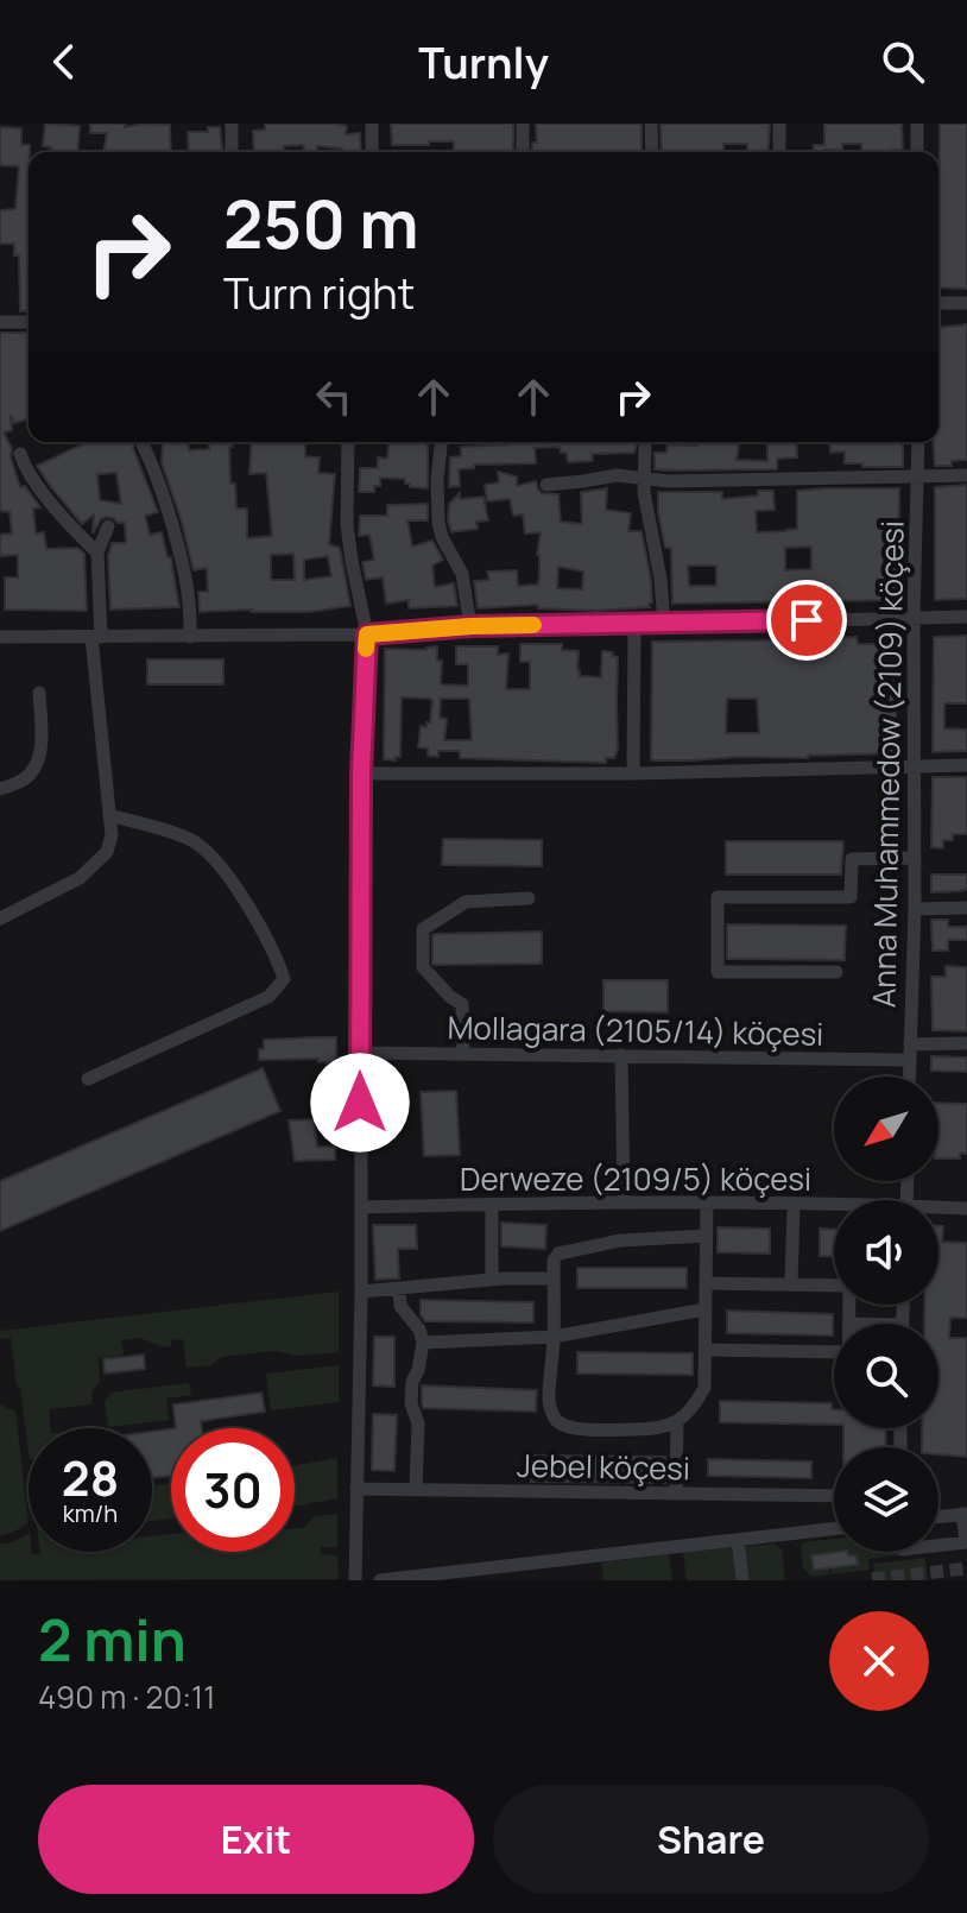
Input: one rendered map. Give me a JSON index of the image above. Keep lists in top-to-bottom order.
{
  "streets": {
    "street": [
      "Anna Muhammedow (2109) köçesi",
      "Mollagara (2105/14) köçesi",
      "Derweze (2109/5) köçesi",
      "Jebel köçesi"
    ]
  },
  "crossings": [
    ["Anna Muhammedow (2109) köçesi", "Mollagara (2105/14) köçesi"]
  ],
  "north": "bottom left",
  "page": {
    "header": "Turnly",
    "turn": ["250 m", "Turn right"],
    "speed": "28 km/h",
    "limit": "30",
    "heading": ["2 min", "490 m · 20:11"],
    "buttons": ["Exit", "Share"]
  }
}
